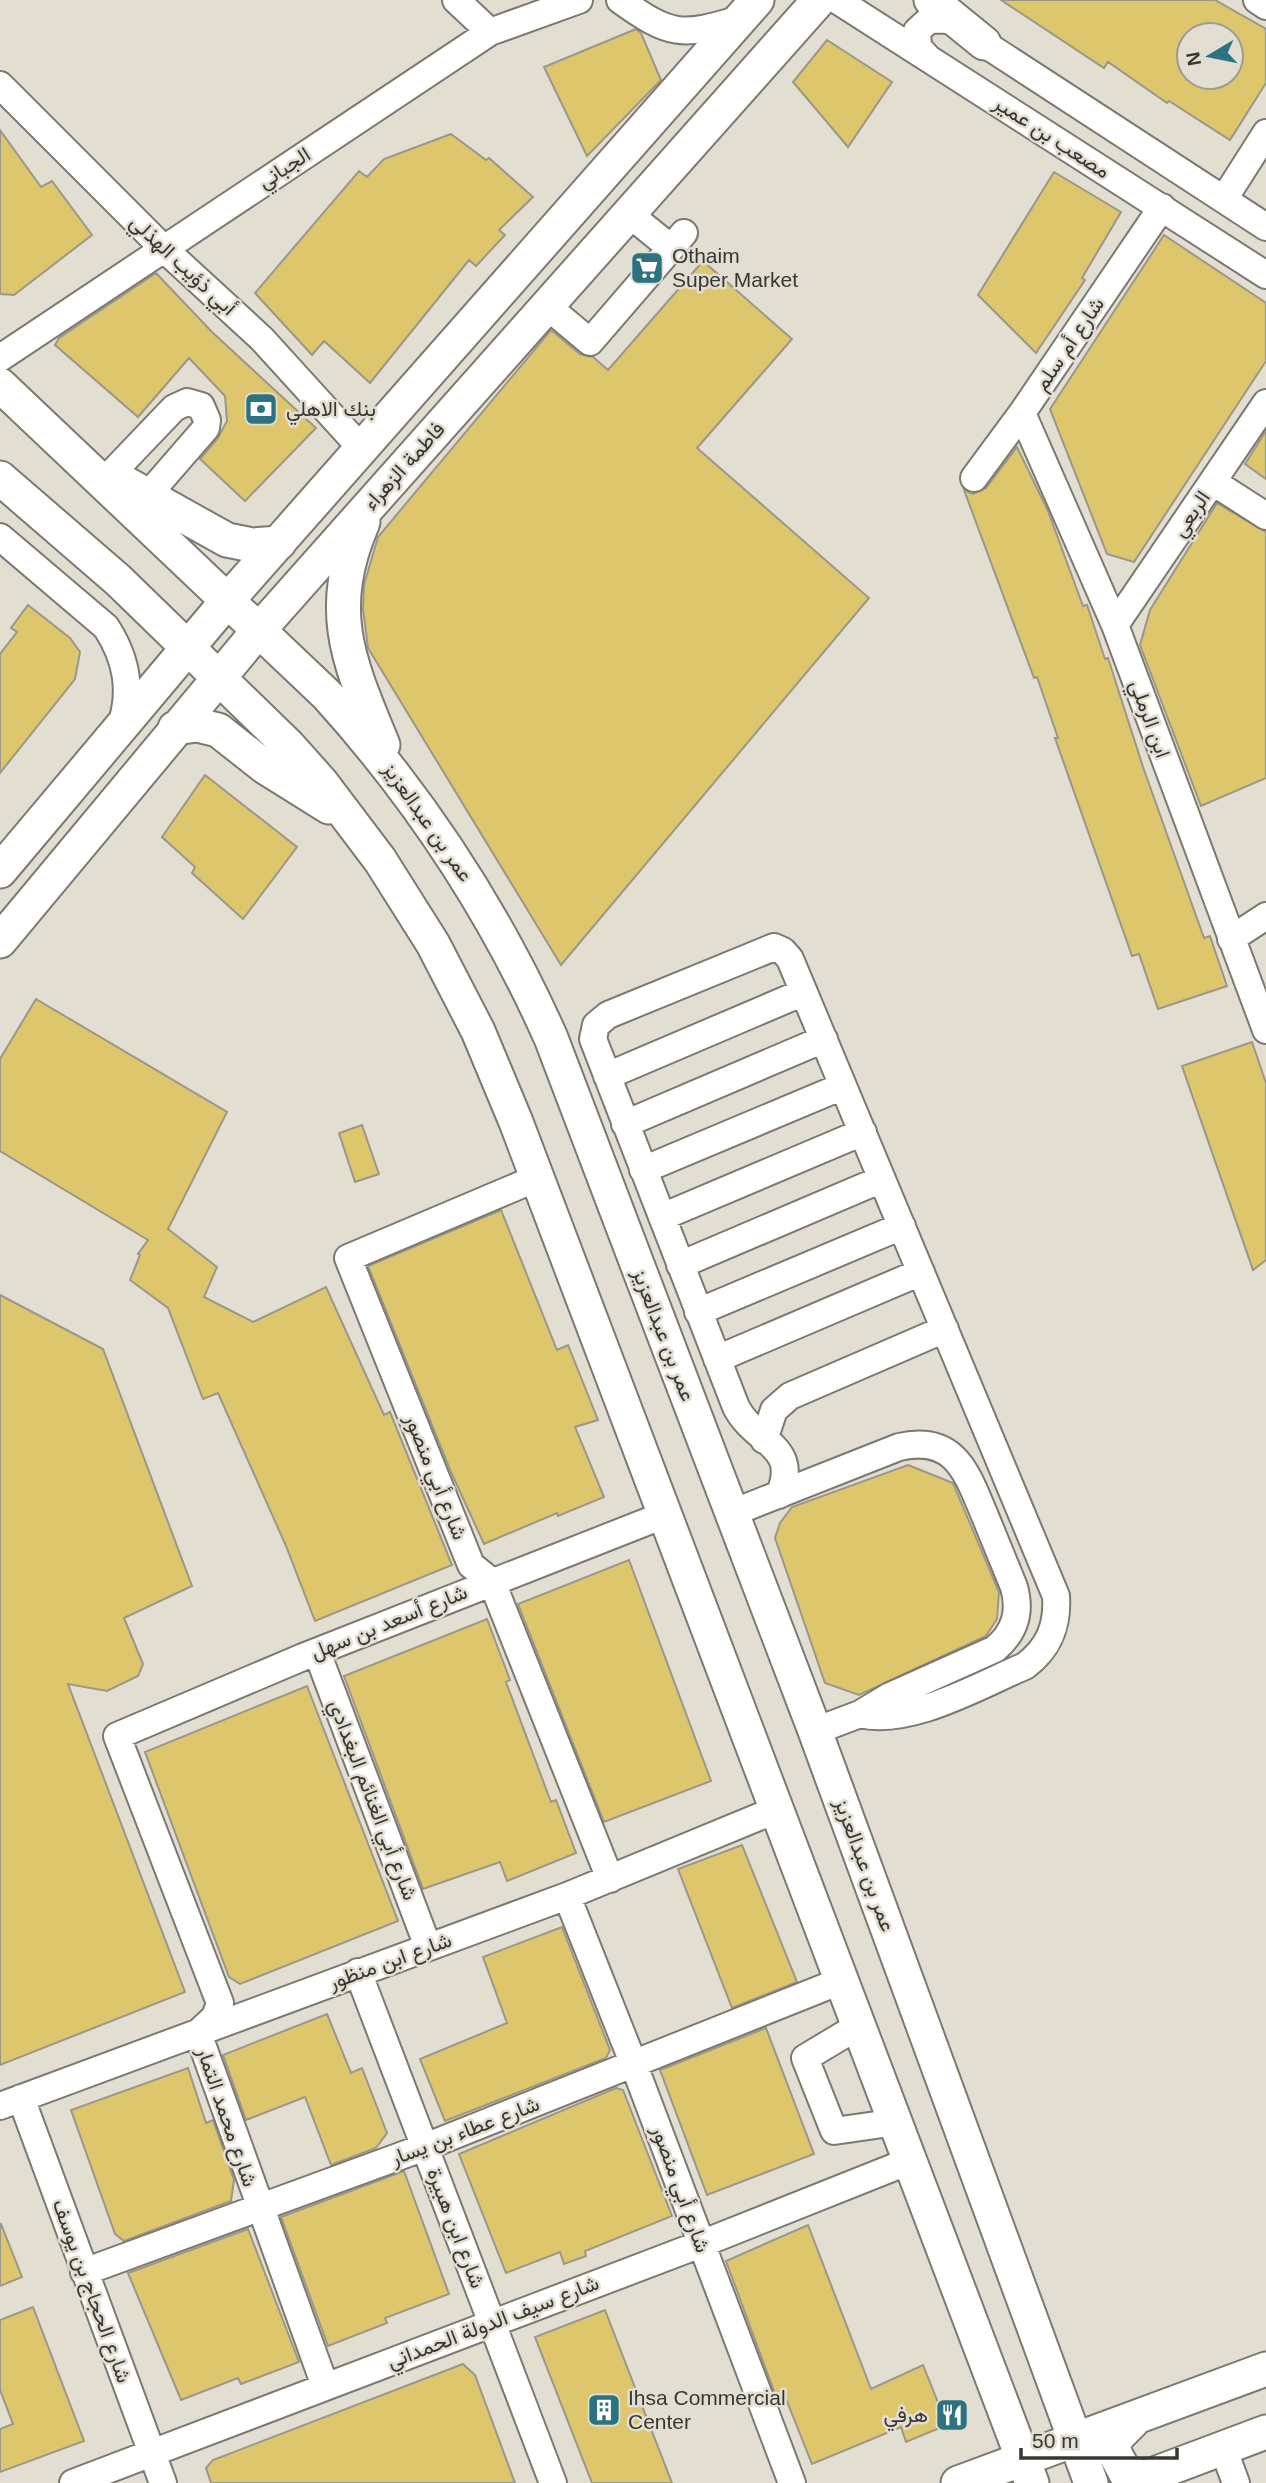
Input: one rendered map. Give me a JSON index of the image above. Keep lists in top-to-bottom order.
{
  "streets": {
    "main road": ["فاطمة الزهراء", "عمر بن عبدالعزيز"],
    "street": [
      "مصعب بن عمير",
      "الجباني",
      "أبي ذؤيب الهذلي",
      "شارع أم سلم",
      "الربعي",
      "ابن الرملي",
      "شارع أبي منصور",
      "شارع أسعد بن سهل",
      "شارع أبي الغنائم البغدادي",
      "شارع ابن منظور",
      "شارع محمد التمار",
      "شارع عطاء بن يسار",
      "شارع ابن هبيرة",
      "شارع الحجاج بن يوسف",
      "شارع سيف الدولة الحمداني"
    ]
  },
  "crossings": [
    ["مصعب بن عمير", "شارع أم سلم"],
    ["الجباني", "أبي ذؤيب الهذلي"],
    ["شارع أم سلم", "ابن الرملي"],
    ["فاطمة الزهراء", "عمر بن عبدالعزيز"],
    ["الربعي", "ابن الرملي"],
    ["شارع أبي منصور", "شارع أسعد بن سهل"],
    ["شارع أبي منصور", "شارع ابن منظور"],
    ["شارع أبي منصور", "شارع عطاء بن يسار"],
    ["شارع أبي منصور", "شارع سيف الدولة الحمداني"],
    ["شارع أسعد بن سهل", "شارع أبي الغنائم البغدادي"],
    ["شارع أسعد بن سهل", "شارع محمد التمار"],
    ["شارع أبي الغنائم البغدادي", "شارع ابن منظور"],
    ["شارع ابن منظور", "شارع محمد التمار"],
    ["شارع ابن منظور", "شارع ابن هبيرة"],
    ["شارع ابن منظور", "شارع الحجاج بن يوسف"],
    ["شارع محمد التمار", "شارع عطاء بن يسار"],
    ["شارع محمد التمار", "شارع سيف الدولة الحمداني"],
    ["شارع عطاء بن يسار", "شارع ابن هبيرة"],
    ["شارع عطاء بن يسار", "شارع الحجاج بن يوسف"],
    ["شارع ابن هبيرة", "شارع سيف الدولة الحمداني"],
    ["شارع الحجاج بن يوسف", "شارع سيف الدولة الحمداني"]
  ],
  "places": {
    "supermarket": ["Othaim Super Market"],
    "bank": ["بنك الاهلي"],
    "building": ["Ihsa Commercial Center"],
    "restaurant": ["هرفي"]
  },
  "scale_bar": "50 m",
  "north": "left"
}
